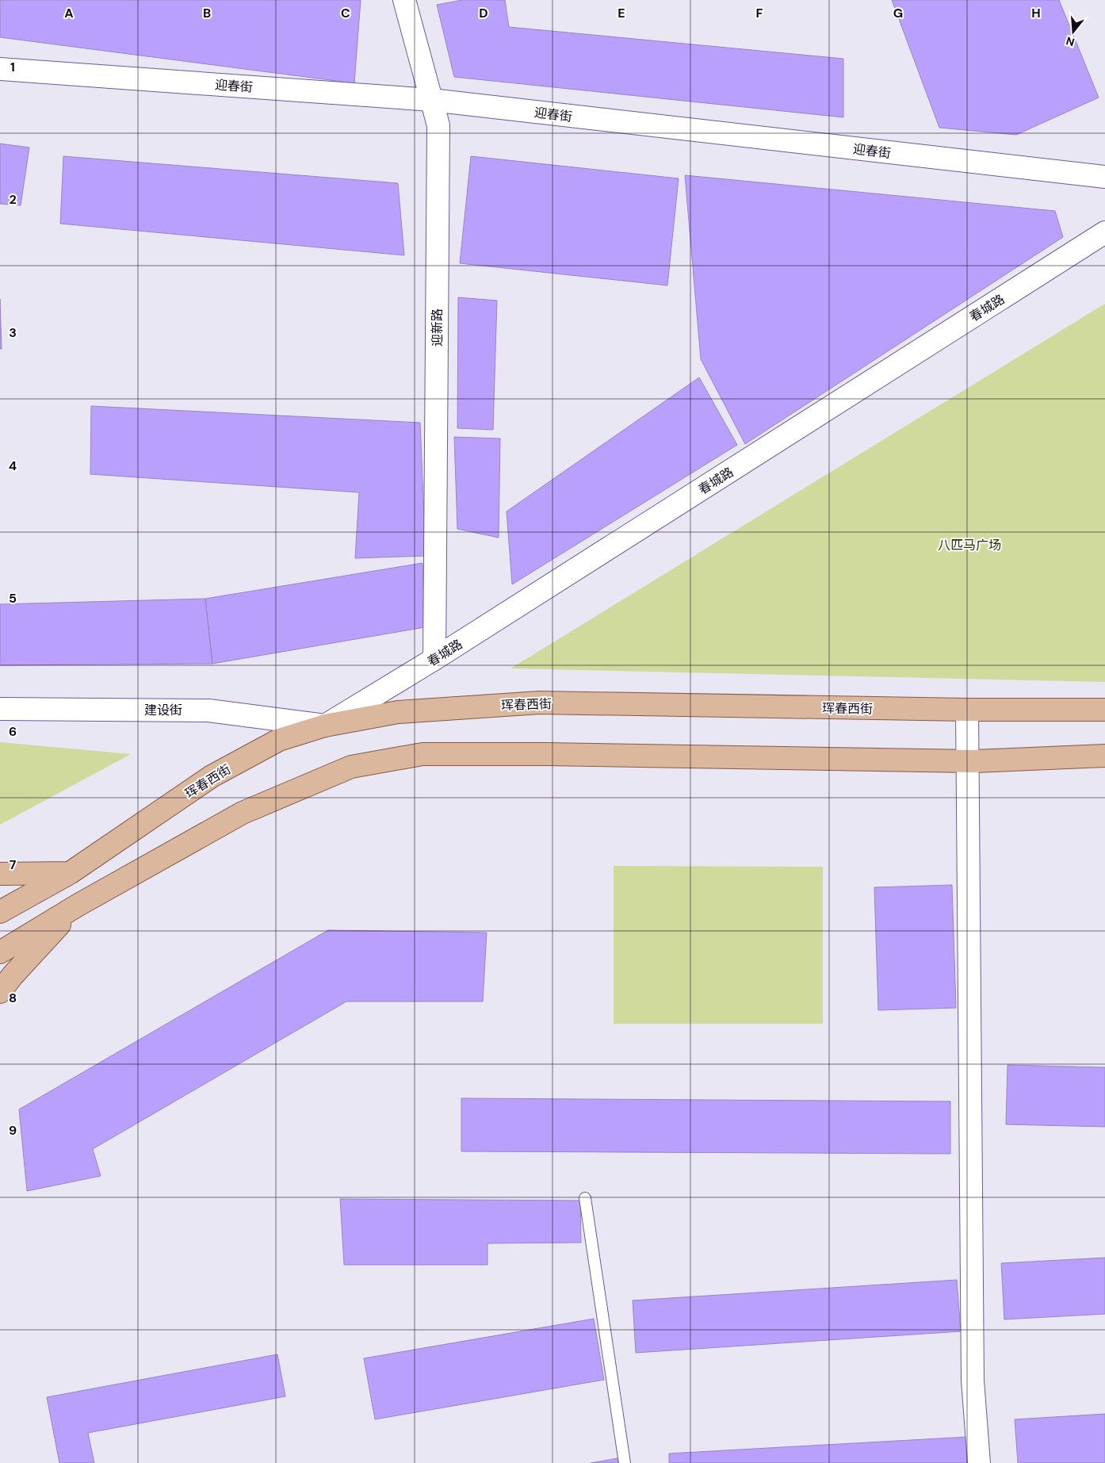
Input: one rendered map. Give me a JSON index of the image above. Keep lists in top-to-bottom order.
{
  "streets": {
    "main road": ["珲春西街"],
    "street": [
      "迎春街",
      "春城路",
      "迎新路",
      "建设街"
    ]
  },
  "crossings": [
    ["迎春街", "迎新路"],
    ["春城路", "迎新路"],
    ["春城路", "珲春西街"],
    ["春城路", "建设街"],
    ["珲春西街", "建设街"]
  ],
  "parks": ["八匹马广场"],
  "north": "bottom",
  "grid": {
    "columns": [
      "A",
      "B",
      "C",
      "D",
      "E",
      "F",
      "G",
      "H"
    ],
    "rows": [
      "1",
      "2",
      "3",
      "4",
      "5",
      "6",
      "7",
      "8",
      "9"
    ]
  }
}
